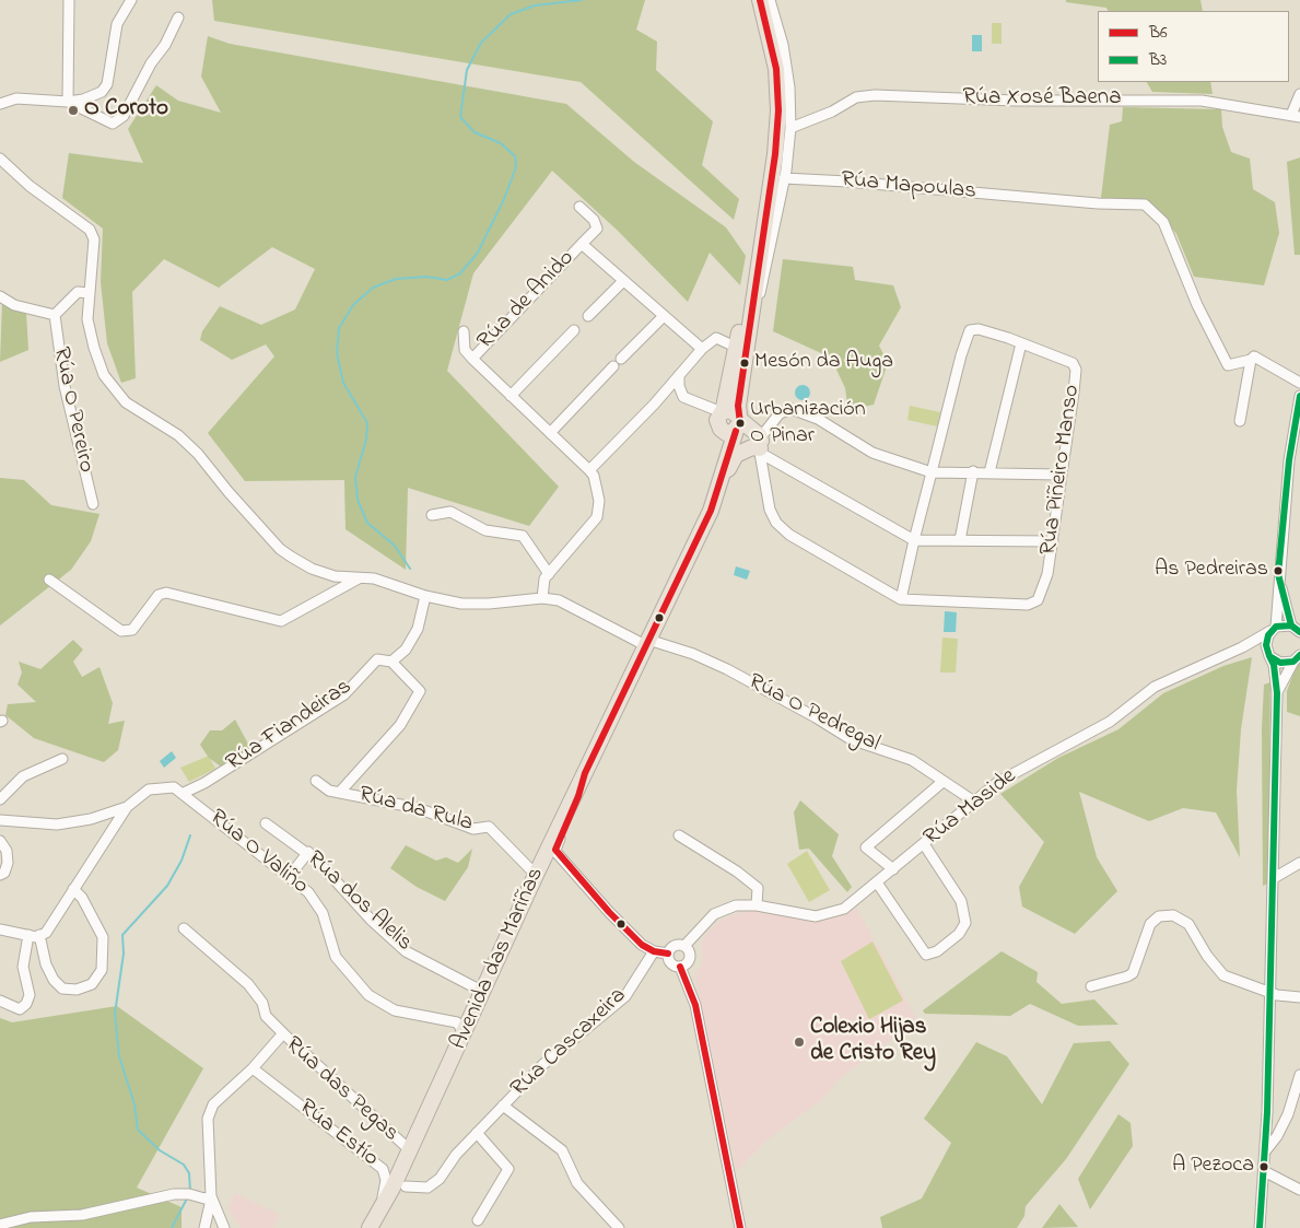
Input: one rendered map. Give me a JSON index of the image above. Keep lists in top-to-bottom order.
{
  "streets": {
    "highway": ["Avenida das Mariñas"],
    "street": [
      "Rúa Xosé Baena",
      "Rúa Mapoulas",
      "Rúa de Anido",
      "Rúa O Pereiro",
      "Rúa Piñeiro Manso",
      "Rúa O Pedregal",
      "Rúa Fiandeiras",
      "Rúa Maside",
      "Rúa da Rula",
      "Rúa O Valiño",
      "Rúa dos Alelis",
      "Rúa Cascaxeira",
      "Rúa das Pegas",
      "Rúa Estío"
    ]
  },
  "crossings": [
    ["Rúa Xosé Baena", "Avenida das Mariñas"],
    ["Rúa Mapoulas", "Avenida das Mariñas"],
    ["Rúa de Anido", "Rúa O Pedregal"],
    ["Rúa O Pedregal", "Rúa Maside"],
    ["Rúa O Pedregal", "Avenida das Mariñas"],
    ["Rúa Fiandeiras", "Rúa da Rula"],
    ["Rúa Fiandeiras", "Rúa O Valiño"],
    ["Rúa da Rula", "Avenida das Mariñas"],
    ["Rúa O Valiño", "Avenida das Mariñas"],
    ["Rúa dos Alelis", "Avenida das Mariñas"],
    ["Avenida das Mariñas", "Rúa Cascaxeira"],
    ["Avenida das Mariñas", "Rúa das Pegas"],
    ["Avenida das Mariñas", "Rúa Estío"],
    ["Rúa das Pegas", "Rúa Estío"]
  ],
  "places": [
    "O Coroto",
    "Mesón da Auga",
    "Urbanización O Pinar",
    "As Pedreiras",
    "Colexio Hijas de Cristo Rey",
    "A Pezoca"
  ],
  "lines": ["transit line B6", "transit line B3"],
  "legend": ["B6", "B3"]
}
